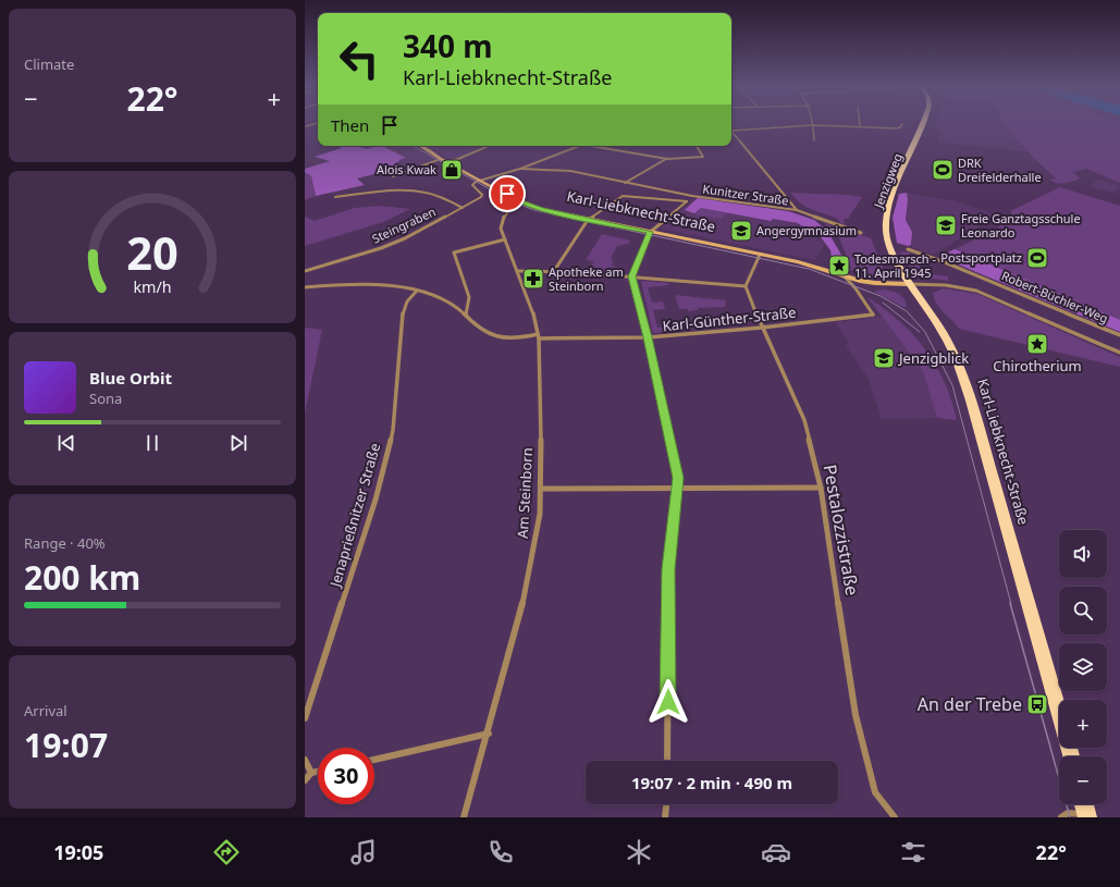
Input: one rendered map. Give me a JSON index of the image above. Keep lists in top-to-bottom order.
{
  "streets": {
    "main road": ["Jenzigweg", "Karl-Liebknecht-Straße"],
    "street": [
      "Kunitzer Straße",
      "Steingraben",
      "Robert-Büchler-Weg",
      "Karl-Günther-Straße",
      "Am Steinborn",
      "Jenaprießnitzer Straße",
      "Pestalozzistraße"
    ]
  },
  "crossings": [
    ["Jenzigweg", "Karl-Liebknecht-Straße"],
    ["Kunitzer Straße", "Karl-Liebknecht-Straße"],
    ["Karl-Liebknecht-Straße", "Steingraben"],
    ["Karl-Liebknecht-Straße", "Karl-Günther-Straße"],
    ["Karl-Liebknecht-Straße", "Am Steinborn"],
    ["Karl-Günther-Straße", "Am Steinborn"],
    ["Karl-Günther-Straße", "Jenaprießnitzer Straße"],
    ["Karl-Günther-Straße", "Pestalozzistraße"]
  ],
  "places": {
    "shop": ["Alois Kwak"],
    "sports": ["DRK Dreifelderhalle", "Postsportplatz"],
    "school or university": ["Freie Ganztagsschule Leonardo", "Angergymnasium", "Jenzigblick"],
    "place": ["Todesmarsch - 11. April 1945", "Chirotherium"],
    "pharmacy": ["Apotheke am Steinborn"],
    "bus stop": ["An der Trebe"]
  },
  "page": {
    "tile": [
      "Climate",
      ["Range · 40%", "200 km"],
      ["Arrival", "19:07"]
    ],
    "turn": ["340 m", "Karl-Liebknecht-Straße"],
    "heat": ["−", "22°", "+"],
    "then": "Then",
    "song": ["Blue Orbit", "Sona"],
    "map_buttons": ["+", "−"],
    "limit": "30",
    "trip": "19:07 · 2 min · 490 m",
    "tabs": ["19:05", "22°"],
    "gauge": ["20", "km/h"]
  }
}
